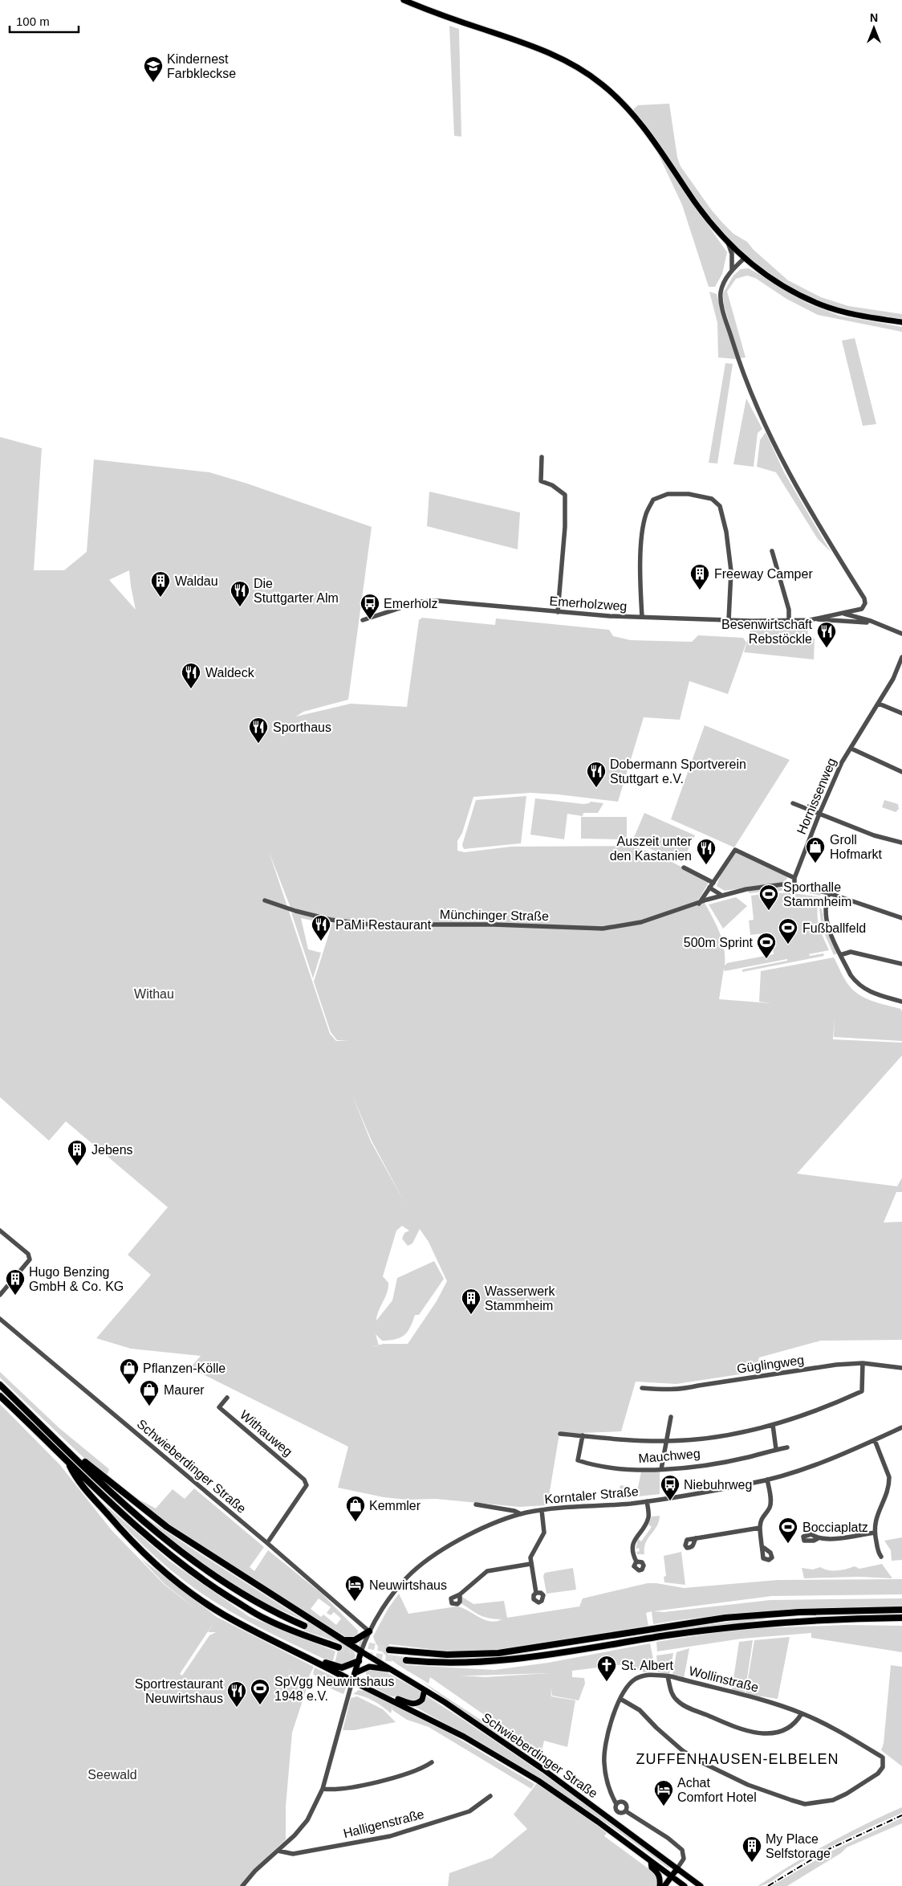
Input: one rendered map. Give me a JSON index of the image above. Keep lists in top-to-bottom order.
{
  "streets": {
    "main road": ["Schwieberdinger Straße", "Korntaler Straße"],
    "street": [
      "Emerholzweg",
      "Hornissenweg",
      "Münchinger Straße",
      "Güglingweg",
      "Withauweg",
      "Mauchweg",
      "Wollinstraße",
      "Halligenstraße"
    ]
  },
  "crossings": [
    ["Hornissenweg", "Münchinger Straße"],
    ["Withauweg", "Schwieberdinger Straße"],
    ["Schwieberdinger Straße", "Korntaler Straße"],
    ["Schwieberdinger Straße", "Wollinstraße"]
  ],
  "districts": ["ZUFFENHAUSEN-ELBELEN"],
  "parks": ["Withau", "Seewald"],
  "places": {
    "school or university": ["Kindernest Farbkleckse"],
    "building": [
      "Freeway Camper",
      "Waldau",
      "Jebens",
      "Hugo Benzing GmbH & Co. KG",
      "Wasserwerk Stammheim",
      "My Place Selfstorage"
    ],
    "restaurant": [
      "Die Stuttgarter Alm",
      "Besenwirtschaft Rebstöckle",
      "Waldeck",
      "Sporthaus",
      "Dobermann Sportverein Stuttgart e.V.",
      "Auszeit unter den Kastanien",
      "PaMi Restaurant",
      "Sportrestaurant Neuwirtshaus"
    ],
    "bus stop": ["Emerholz", "Niebuhrweg"],
    "shop": [
      "Groll Hofmarkt",
      "Pflanzen-Kölle",
      "Maurer",
      "Kemmler"
    ],
    "sports": [
      "Sporthalle Stammheim",
      "Fußballfeld",
      "500m Sprint",
      "Bocciaplatz",
      "SpVgg Neuwirtshaus 1948 e.V."
    ],
    "hotel": ["Neuwirtshaus", "Achat Comfort Hotel"],
    "church": ["St. Albert"]
  },
  "scale_bar": "100 m",
  "north": "top"
}
